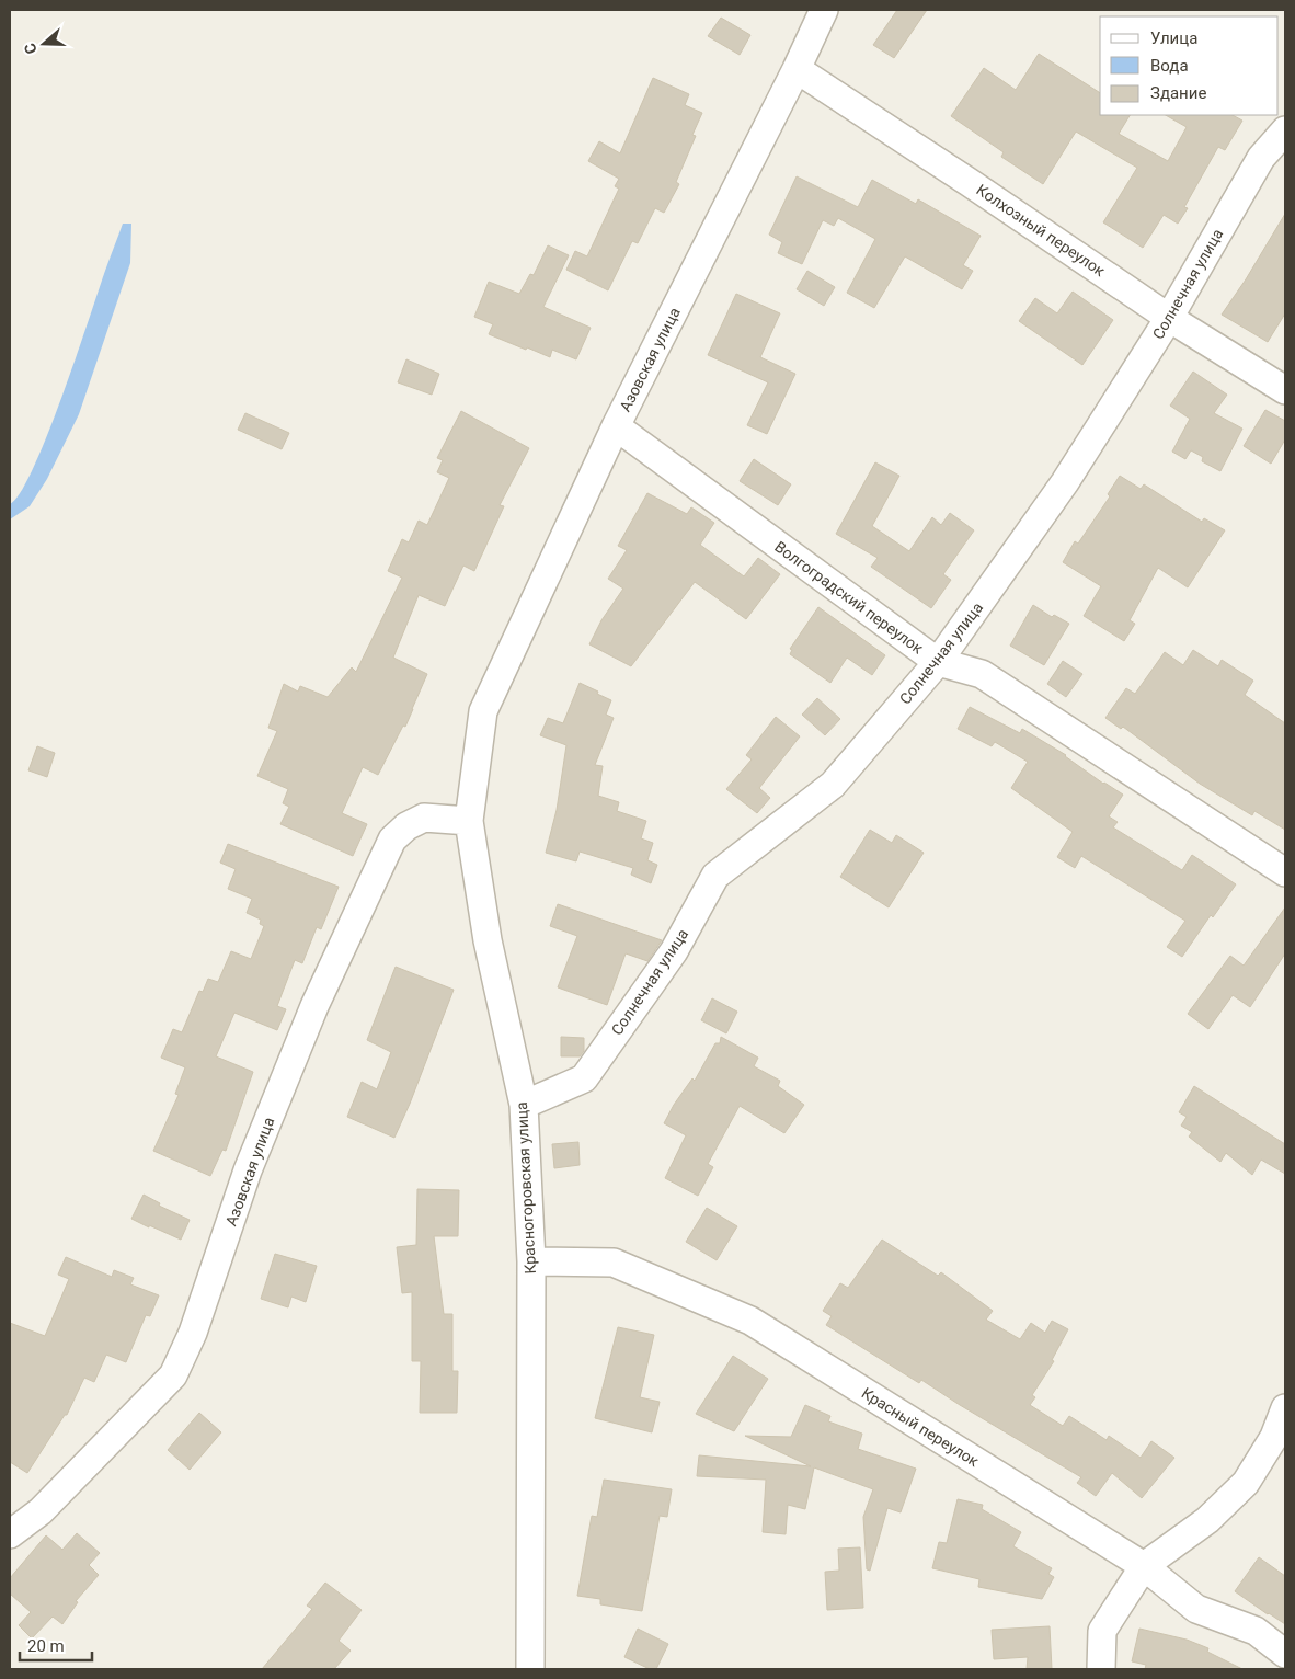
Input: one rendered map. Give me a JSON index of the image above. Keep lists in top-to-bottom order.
{
  "streets": {
    "street": [
      "Колхозный переулок",
      "Солнечная улица",
      "Азовская улица",
      "Волгоградский переулок",
      "Красногоровская улица",
      "Красный переулок"
    ]
  },
  "crossings": [
    ["Колхозный переулок", "Солнечная улица"],
    ["Колхозный переулок", "Азовская улица"],
    ["Солнечная улица", "Волгоградский переулок"],
    ["Солнечная улица", "Красногоровская улица"],
    ["Азовская улица", "Волгоградский переулок"],
    ["Азовская улица", "Красногоровская улица"],
    ["Красногоровская улица", "Красный переулок"]
  ],
  "legend": ["Улица", "Вода", "Здание"],
  "scale_bar": "20 m",
  "north": "left"
}
